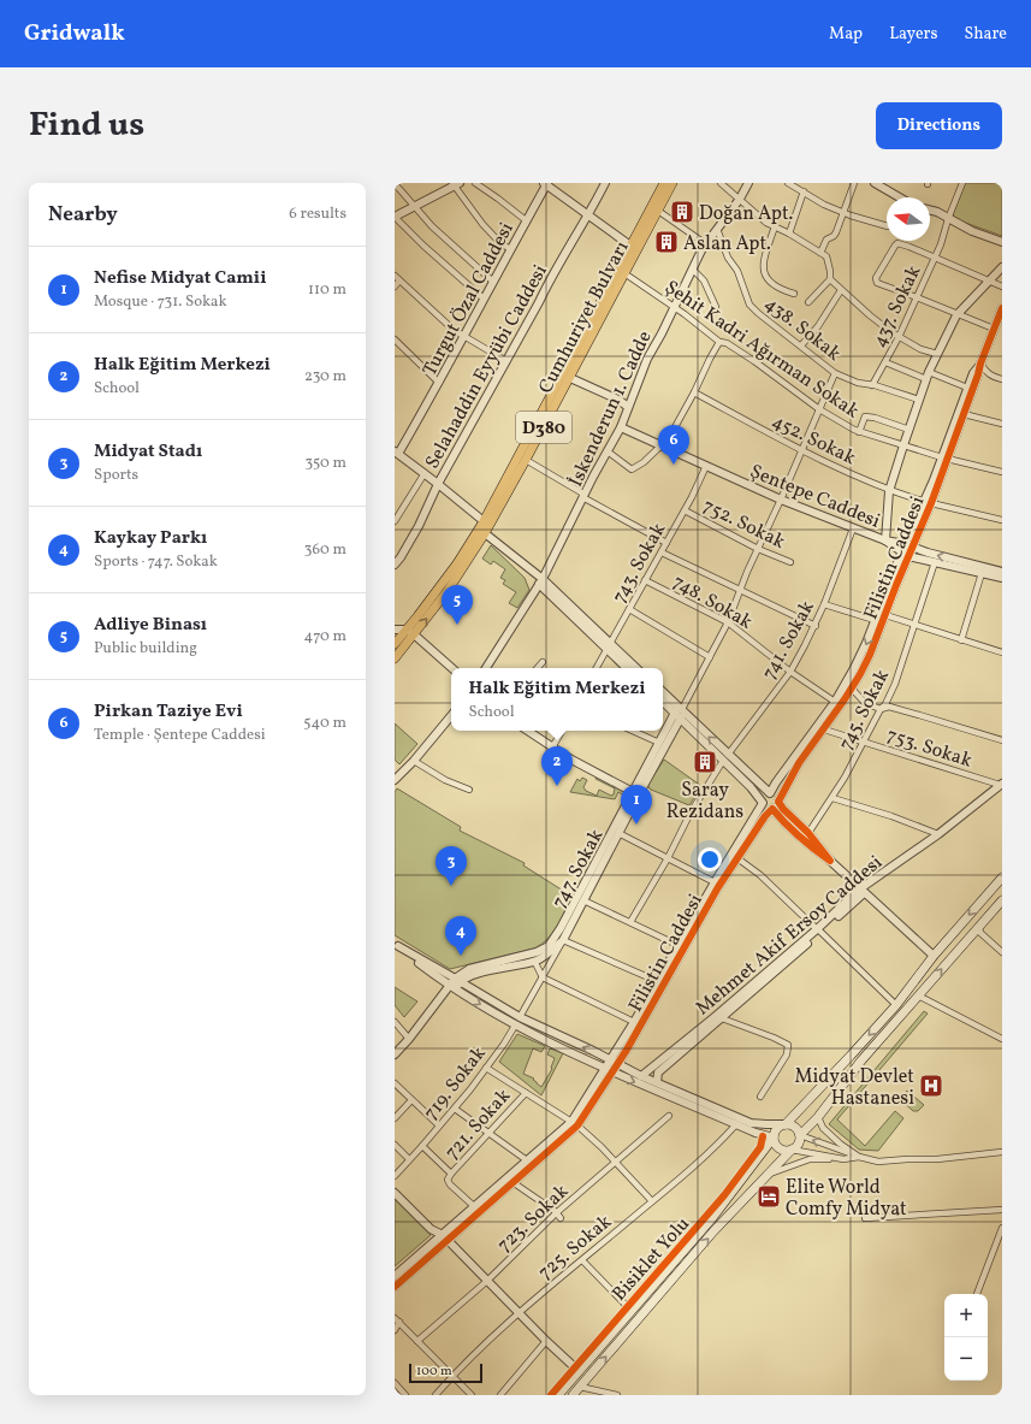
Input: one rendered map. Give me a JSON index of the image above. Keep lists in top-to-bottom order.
{
  "streets": {
    "main road": ["Cumhuriyet Bulvarı", "D380"],
    "street": [
      "Turgut Özal Caddesi",
      "437. Sokak",
      "438. Sokak",
      "Şehit Kadri Ağırman Sokak",
      "Selahaddin Eyyübi Caddesi",
      "İskenderun 1. Cadde",
      "452. Sokak",
      "Şentepe Caddesi",
      "752. Sokak",
      "Filistin Caddesi",
      "743. Sokak",
      "748. Sokak",
      "741. Sokak",
      "745. Sokak",
      "753. Sokak",
      "747. Sokak",
      "Mehmet Akif Ersoy Caddesi",
      "719. Sokak",
      "721. Sokak",
      "723. Sokak",
      "725. Sokak"
    ],
    "cycle path": ["Bisiklet Yolu"]
  },
  "crossings": [
    ["437. Sokak", "438. Sokak"],
    ["Cumhuriyet Bulvarı", "Şehit Kadri Ağırman Sokak"],
    ["438. Sokak", "İskenderun 1. Cadde"],
    ["Şehit Kadri Ağırman Sokak", "İskenderun 1. Cadde"],
    ["Şehit Kadri Ağırman Sokak", "Filistin Caddesi"],
    ["İskenderun 1. Cadde", "Şentepe Caddesi"],
    ["452. Sokak", "Filistin Caddesi"],
    ["Şentepe Caddesi", "Filistin Caddesi"],
    ["Şentepe Caddesi", "743. Sokak"],
    ["Şentepe Caddesi", "741. Sokak"],
    ["Şentepe Caddesi", "745. Sokak"],
    ["752. Sokak", "743. Sokak"],
    ["Filistin Caddesi", "748. Sokak"],
    ["Filistin Caddesi", "753. Sokak"],
    ["743. Sokak", "748. Sokak"],
    ["748. Sokak", "741. Sokak"],
    ["745. Sokak", "753. Sokak"],
    ["753. Sokak", "Mehmet Akif Ersoy Caddesi"]
  ],
  "places": {
    "building": ["Doğan Apt.", "Aslan Apt.", "Saray Rezidans"],
    "hospital": ["Midyat Devlet Hastanesi"],
    "hotel": ["Elite World Comfy Midyat"]
  },
  "scale_bar": "100 m",
  "north": "left",
  "page": {
    "header": "Gridwalk",
    "nav": ["Map", "Layers", "Share"],
    "title": "Find us",
    "buttons": "Directions",
    "heading": ["Nearby", "6 results"],
    "list": [
      {
        "mark": "1",
        "name": "Nefise Midyat Camii",
        "note": "Mosque · 731. Sokak",
        "value": "110 m"
      },
      {
        "mark": "2",
        "name": "Halk Eğitim Merkezi",
        "note": "School",
        "value": "230 m"
      },
      {
        "mark": "3",
        "name": "Midyat Stadı",
        "note": "Sports",
        "value": "350 m"
      },
      {
        "mark": "4",
        "name": "Kaykay Parkı",
        "note": "Sports · 747. Sokak",
        "value": "360 m"
      },
      {
        "mark": "5",
        "name": "Adliye Binası",
        "note": "Public building",
        "value": "470 m"
      },
      {
        "mark": "6",
        "name": "Pirkan Taziye Evi",
        "note": "Temple · Şentepe Caddesi",
        "value": "540 m"
      }
    ],
    "pins": [
      "6",
      "5",
      "2",
      "1",
      "3",
      "4"
    ],
    "popup": ["Halk Eğitim Merkezi", "School"],
    "map_buttons": ["+", "−"],
    "scale": "100 m"
  }
}
